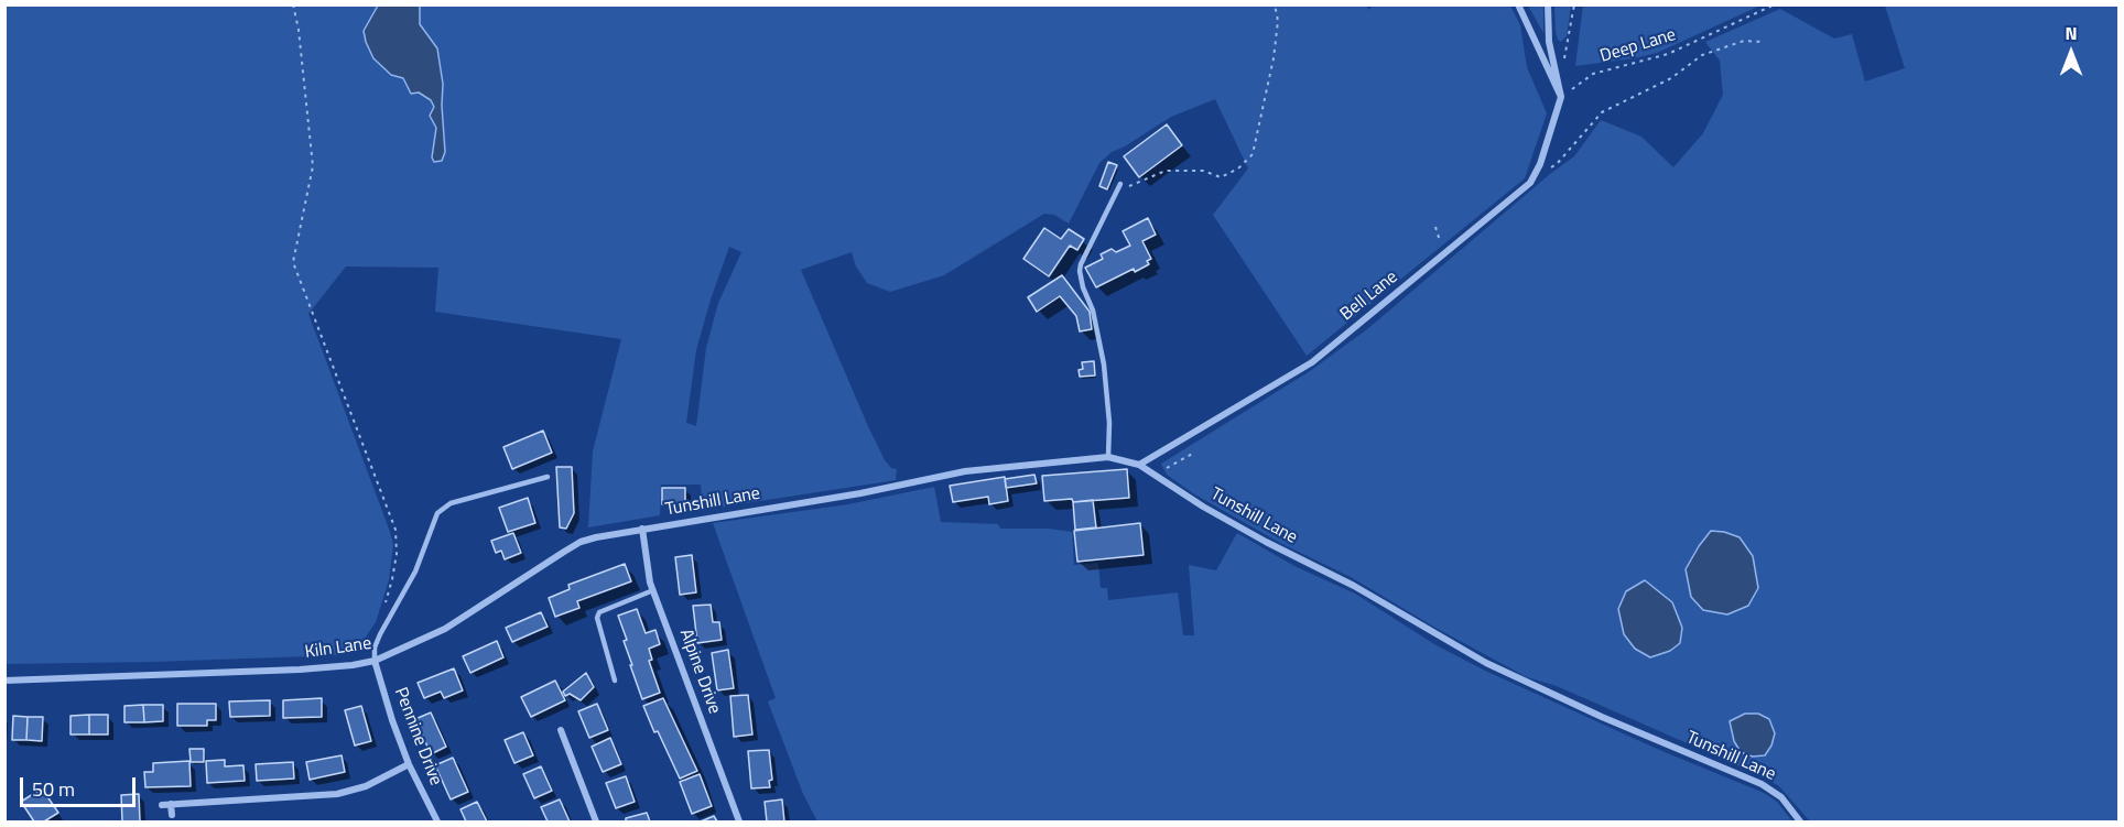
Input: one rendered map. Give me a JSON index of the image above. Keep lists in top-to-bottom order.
{
  "streets": {
    "street": [
      "Bell Lane",
      "Tunshill Lane",
      "Kiln Lane",
      "Alpine Drive",
      "Pennine Drive"
    ],
    "path": ["Deep Lane"]
  },
  "crossings": [
    ["Deep Lane", "Bell Lane"],
    ["Bell Lane", "Tunshill Lane"],
    ["Tunshill Lane", "Kiln Lane"],
    ["Tunshill Lane", "Alpine Drive"],
    ["Kiln Lane", "Alpine Drive"],
    ["Kiln Lane", "Pennine Drive"]
  ],
  "scale_bar": "50 m",
  "north": "top"
}
